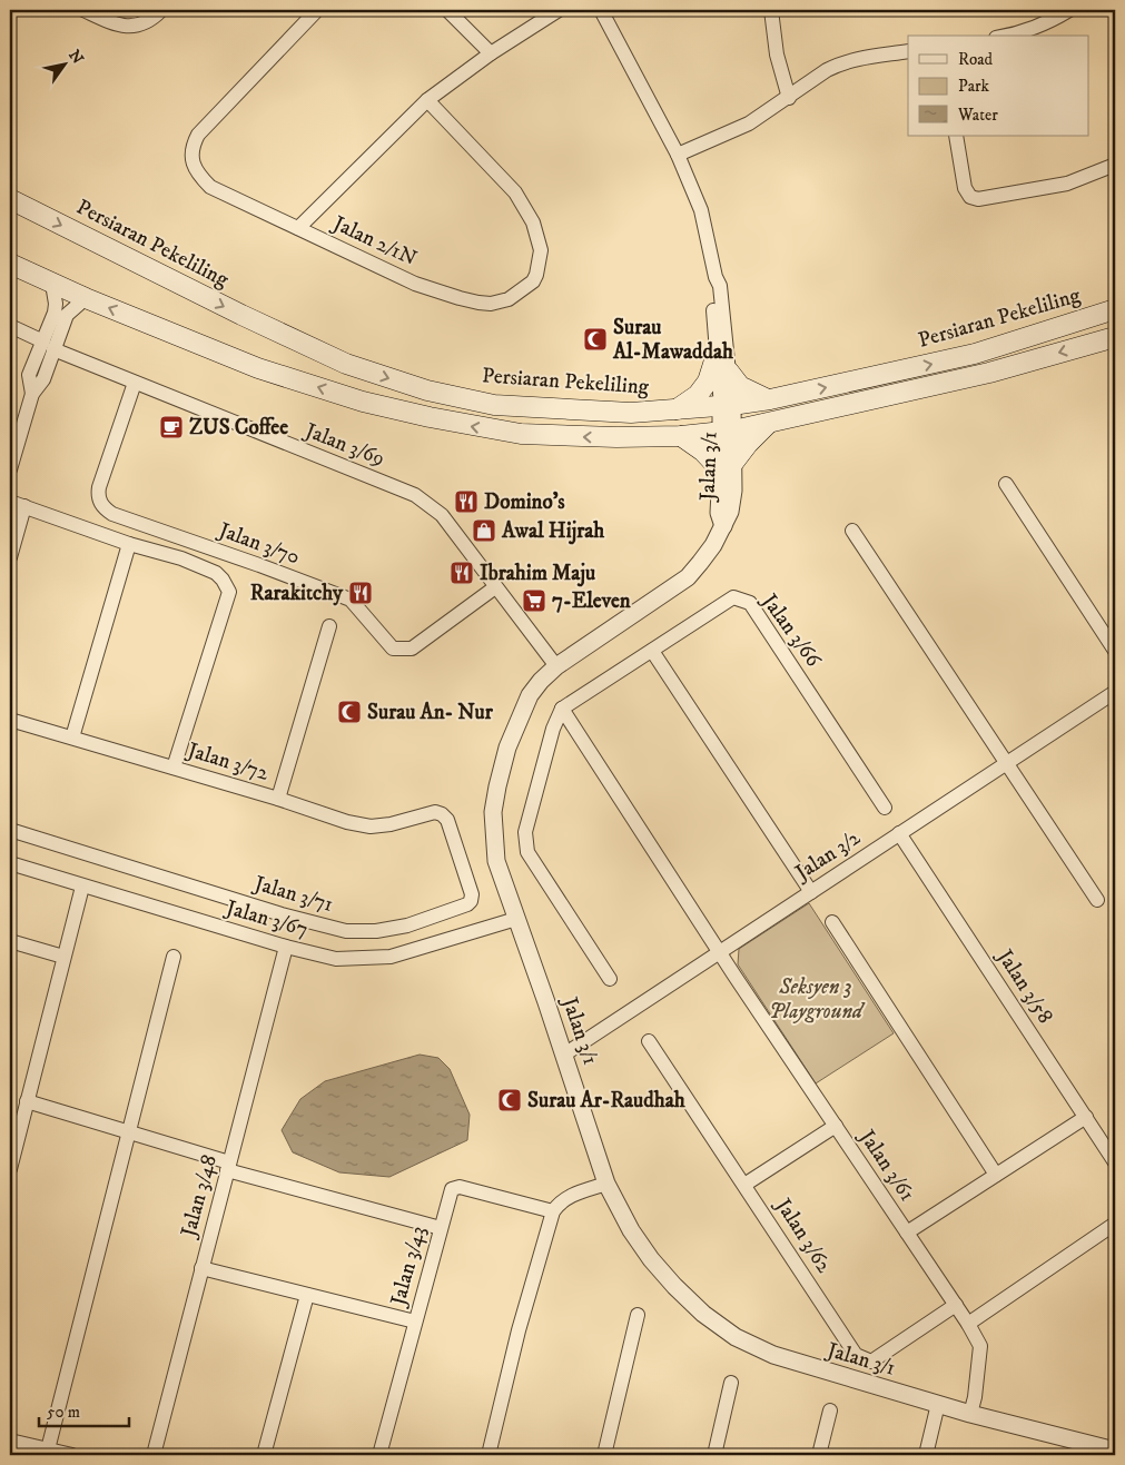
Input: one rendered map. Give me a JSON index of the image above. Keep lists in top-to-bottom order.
{
  "streets": {
    "main road": ["Persiaran Pekeliling"],
    "street": [
      "Jalan 2/1N",
      "Jalan 3/69",
      "Jalan 3/1",
      "Jalan 3/70",
      "Jalan 3/66",
      "Jalan 3/72",
      "Jalan 3/2",
      "Jalan 3/71",
      "Jalan 3/67",
      "Jalan 3/58",
      "Jalan 3/61",
      "Jalan 3/48",
      "Jalan 3/62",
      "Jalan 3/43"
    ]
  },
  "crossings": [
    ["Persiaran Pekeliling", "Jalan 3/1"],
    ["Jalan 3/69", "Jalan 3/1"],
    ["Jalan 3/69", "Jalan 3/70"],
    ["Jalan 3/1", "Jalan 3/2"],
    ["Jalan 3/1", "Jalan 3/67"],
    ["Jalan 3/1", "Jalan 3/61"],
    ["Jalan 3/66", "Jalan 3/61"],
    ["Jalan 3/72", "Jalan 3/71"],
    ["Jalan 3/2", "Jalan 3/58"],
    ["Jalan 3/2", "Jalan 3/61"],
    ["Jalan 3/67", "Jalan 3/48"],
    ["Jalan 3/61", "Jalan 3/62"]
  ],
  "parks": ["Seksyen 3 Playground"],
  "places": {
    "mosque": ["Surau Al-Mawaddah", "Surau An- Nur", "Surau Ar-Raudhah"],
    "cafe": ["ZUS Coffee"],
    "restaurant": ["Domino's", "Ibrahim Maju", "Rarakitchy"],
    "shop": ["Awal Hijrah"],
    "supermarket": ["7-Eleven"]
  },
  "legend": ["Road", "Park", "Water"],
  "scale_bar": "50 m",
  "north": "top right"
}
